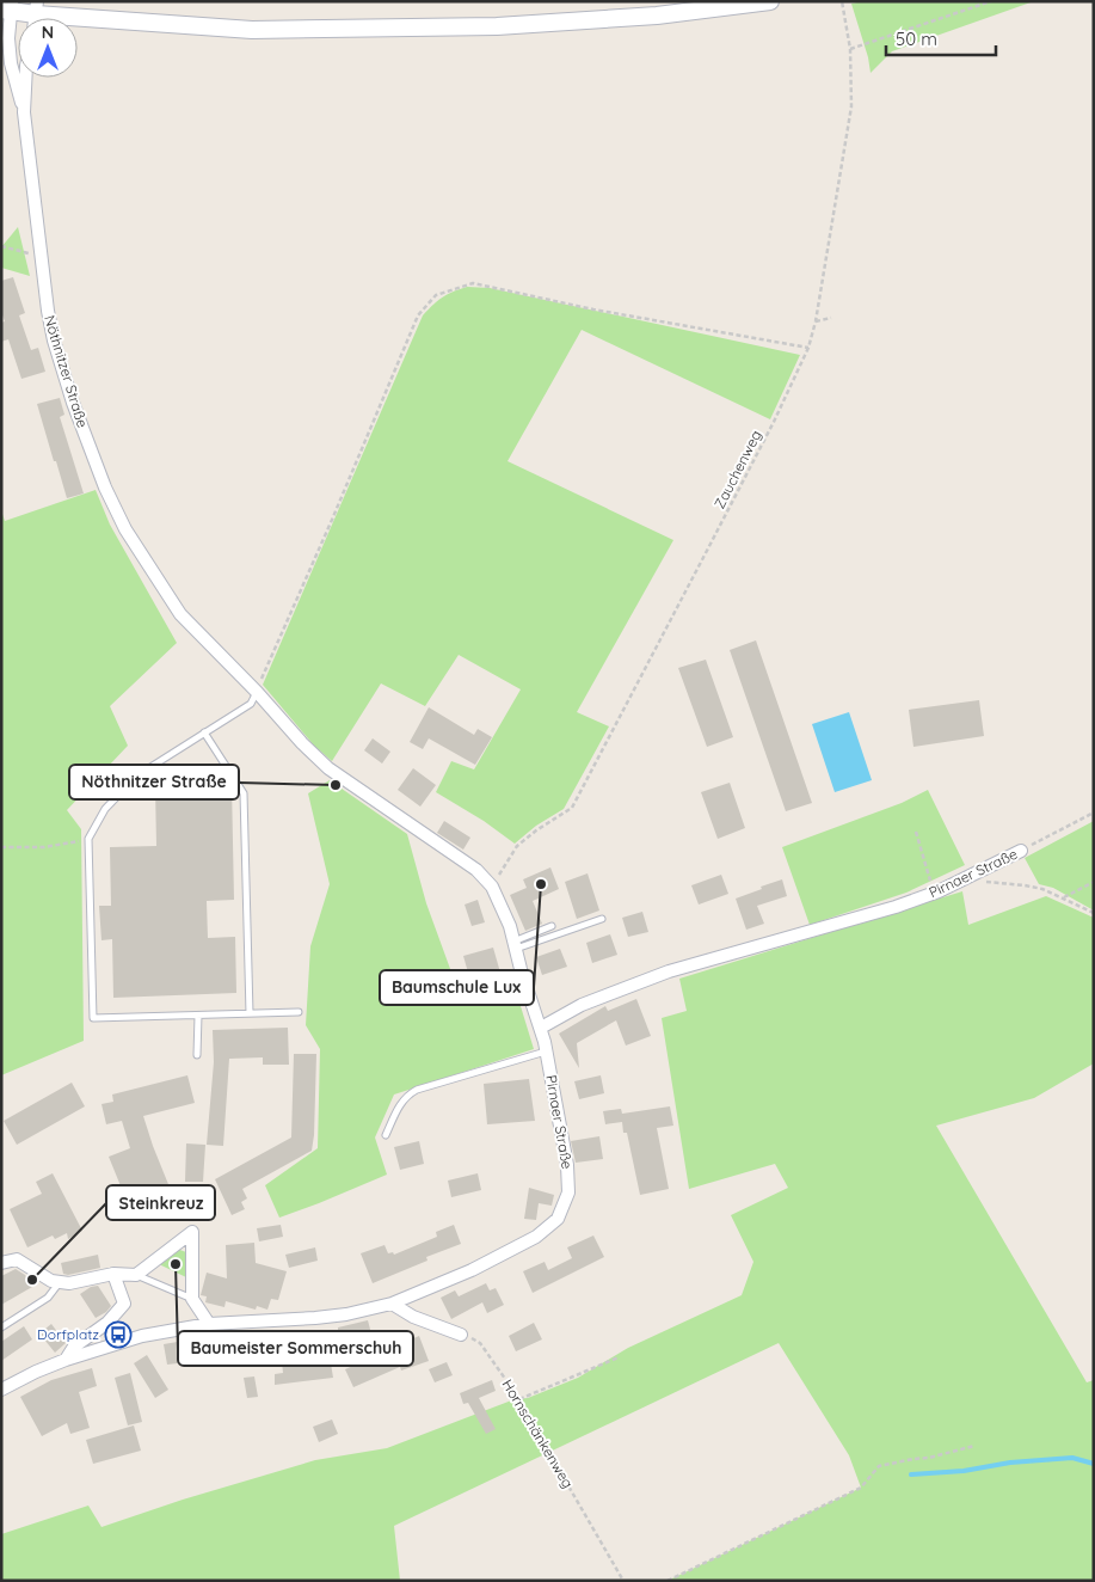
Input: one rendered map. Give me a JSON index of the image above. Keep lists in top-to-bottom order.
{
  "streets": {
    "street": ["Nöthnitzer Straße", "Pirnaer Straße"],
    "path": ["Zauchenweg", "Hornschänkenweg"]
  },
  "crossings": [
    ["Nöthnitzer Straße", "Zauchenweg"],
    ["Nöthnitzer Straße", "Pirnaer Straße"]
  ],
  "places": {
    "other": [
      "Nöthnitzer Straße",
      "Baumschule Lux",
      "Baumeister Sommerschuh",
      "Steinkreuz"
    ],
    "bus stop": ["Dorfplatz"]
  },
  "scale_bar": "50 m",
  "north": "top"
}
